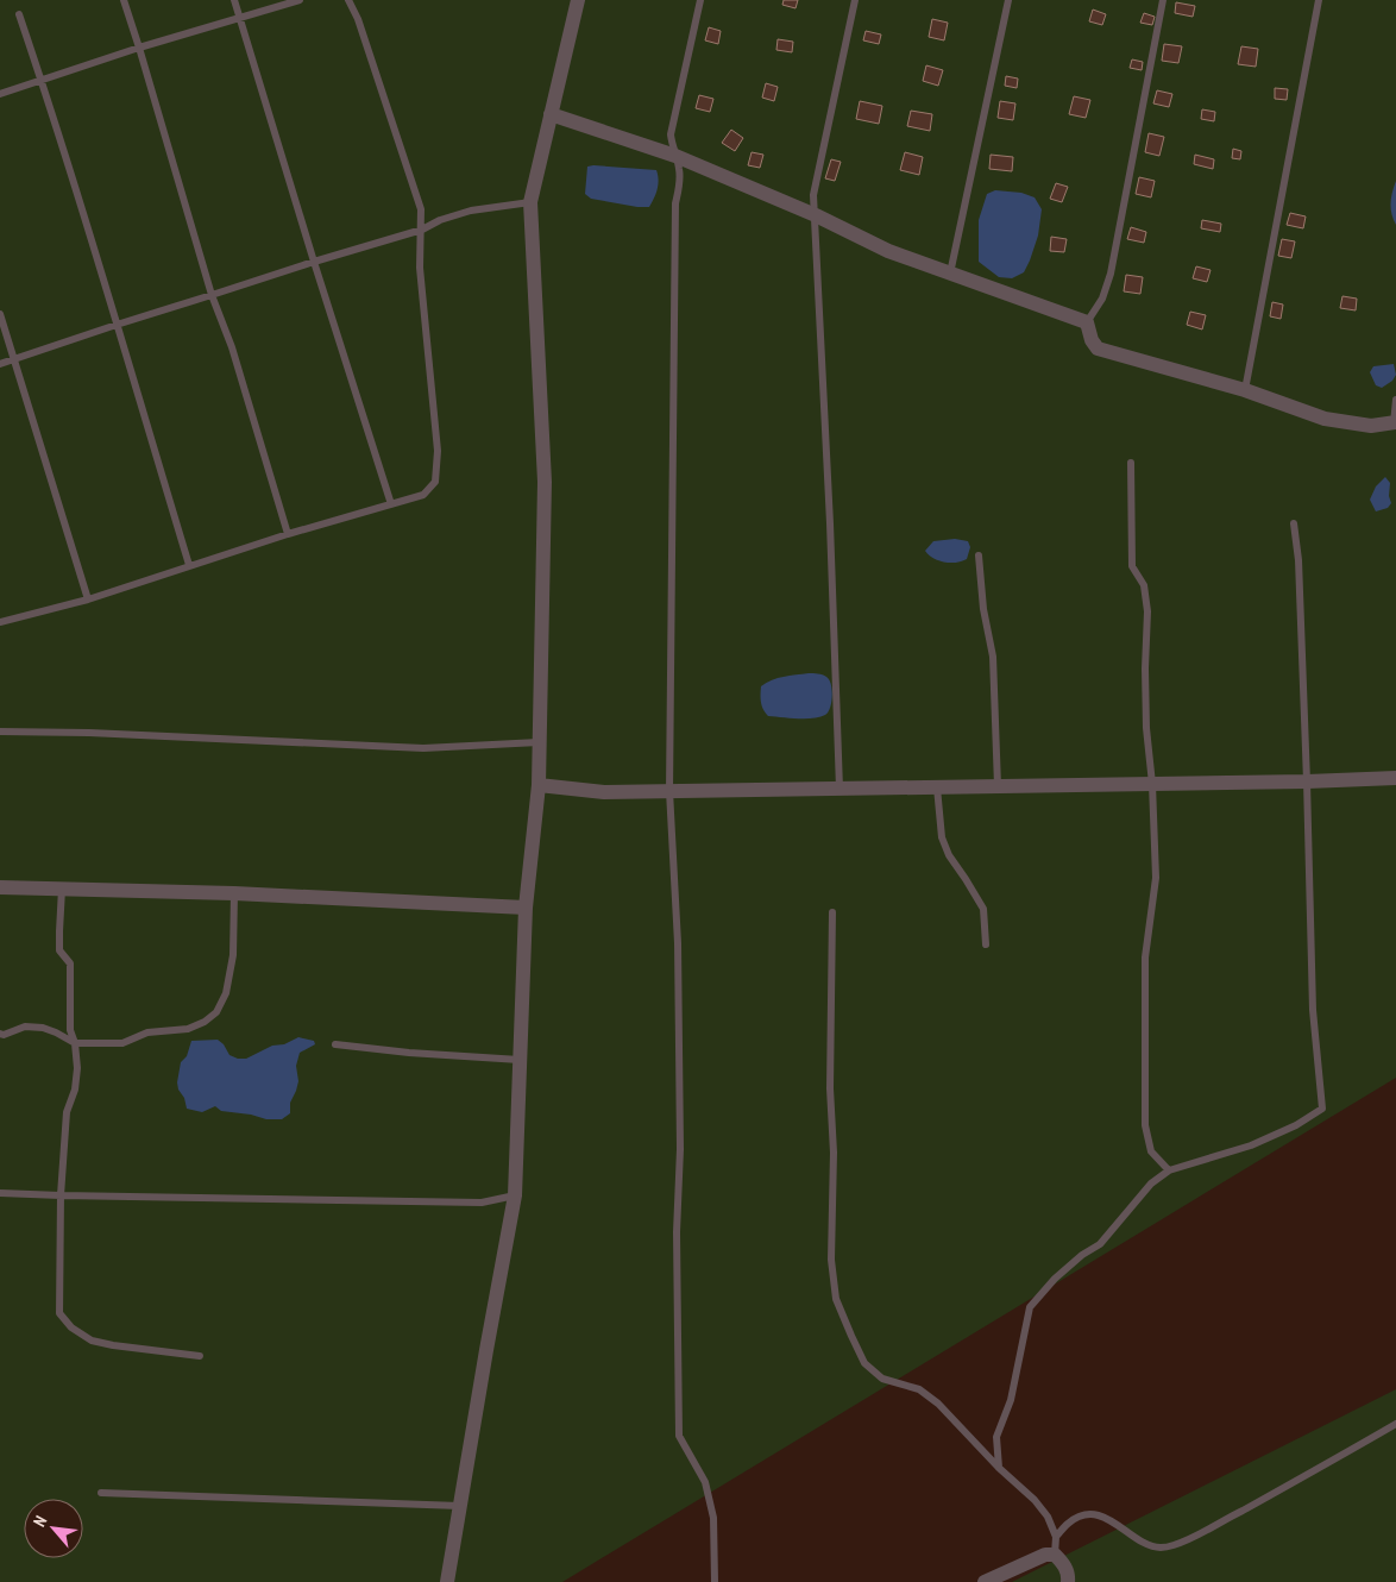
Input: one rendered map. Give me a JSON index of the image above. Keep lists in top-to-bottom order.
{
  "north": "top left"
}
